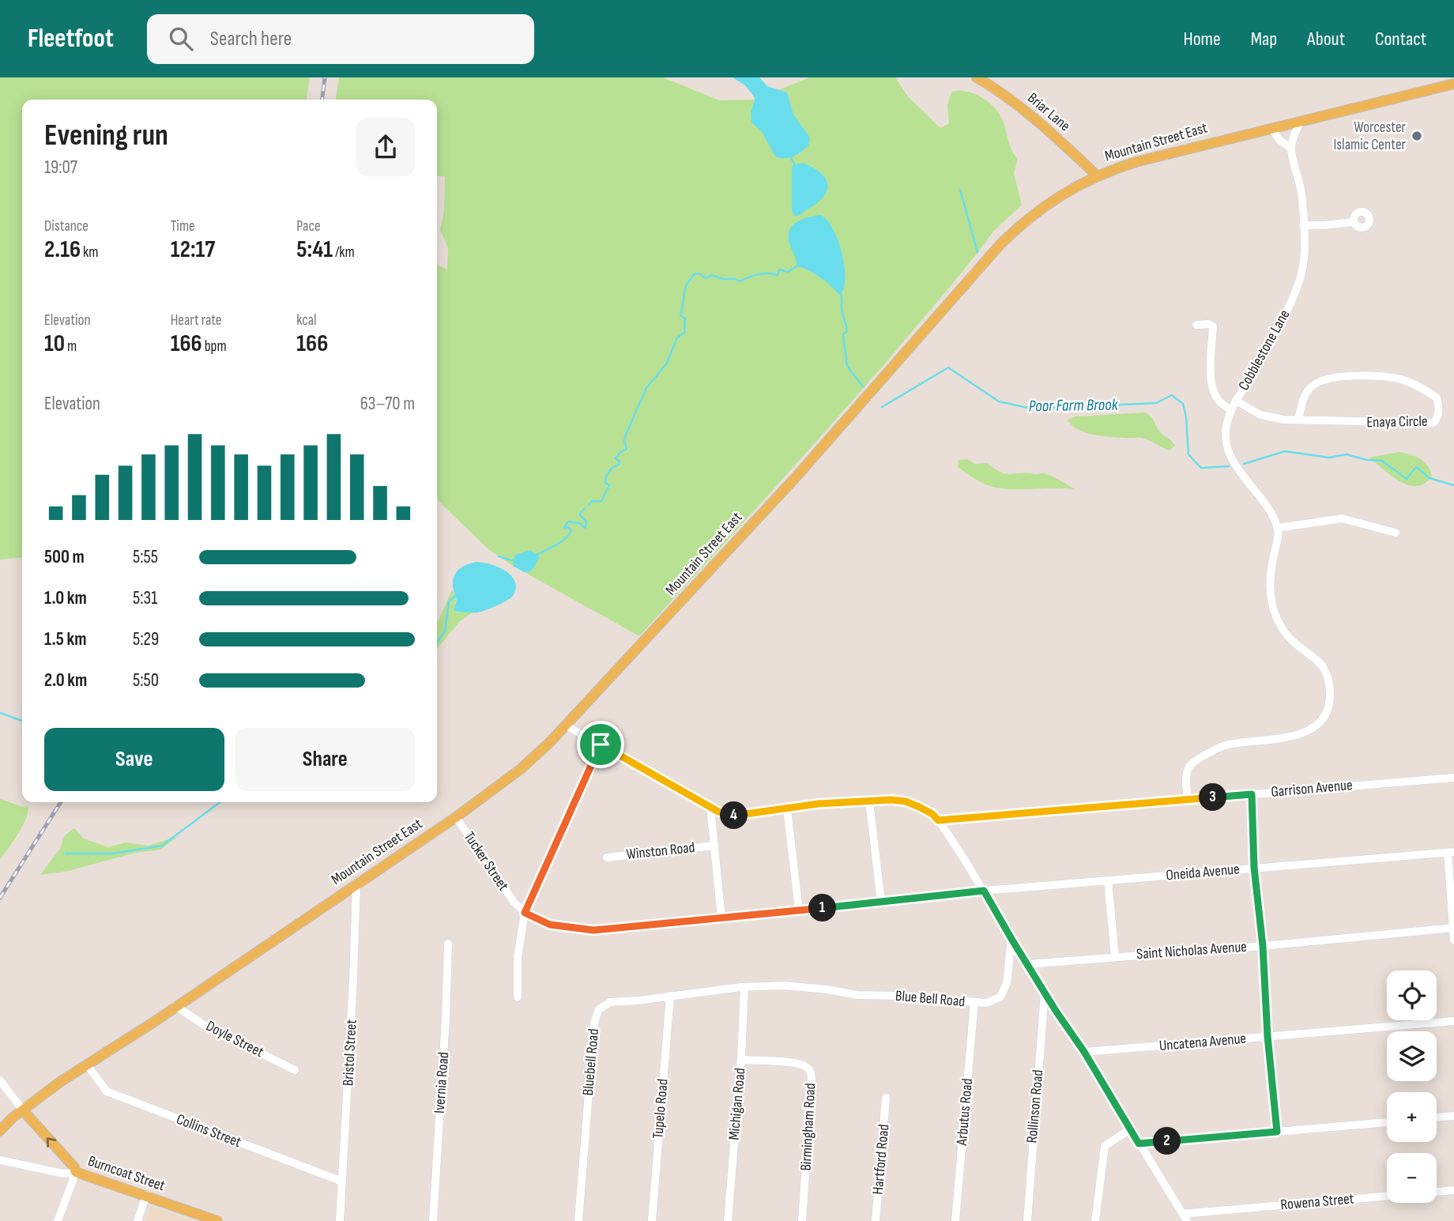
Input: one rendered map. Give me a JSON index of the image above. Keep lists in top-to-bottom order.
{
  "streets": {
    "main road": ["Briar Lane", "Mountain Street East", "Burncoat Street"],
    "street": [
      "Cobblestone Lane",
      "Enaya Circle",
      "Garrison Avenue",
      "Winston Road",
      "Tucker Street",
      "Oneida Avenue",
      "Saint Nicholas Avenue",
      "Blue Bell Road",
      "Doyle Street",
      "Uncatena Avenue",
      "Bristol Street",
      "Bluebell Road",
      "Ivernia Road",
      "Michigan Road",
      "Rollinson Road",
      "Tupelo Road",
      "Arbutus Road",
      "Birmingham Road",
      "Collins Street",
      "Hartford Road",
      "Rowena Street"
    ]
  },
  "crossings": [
    ["Briar Lane", "Mountain Street East"],
    ["Mountain Street East", "Tucker Street"],
    ["Mountain Street East", "Doyle Street"],
    ["Mountain Street East", "Bristol Street"],
    ["Mountain Street East", "Collins Street"],
    ["Mountain Street East", "Burncoat Street"],
    ["Cobblestone Lane", "Enaya Circle"],
    ["Cobblestone Lane", "Garrison Avenue"],
    ["Tucker Street", "Oneida Avenue"],
    ["Blue Bell Road", "Bluebell Road"],
    ["Blue Bell Road", "Arbutus Road"],
    ["Bristol Street", "Collins Street"],
    ["Bluebell Road", "Michigan Road"],
    ["Bluebell Road", "Tupelo Road"],
    ["Michigan Road", "Birmingham Road"]
  ],
  "water": ["Poor Farm Brook"],
  "places": ["Worcester Islamic Center"],
  "page": {
    "header": "Fleetfoot",
    "search": "Search here",
    "nav": [
      "Home",
      "Map",
      "About",
      "Contact"
    ],
    "heading": ["Evening run", "19:07"],
    "stats": [
      ["Distance", "2.16 km"],
      ["Time", "12:17"],
      ["Pace", "5:41 /km"],
      ["Elevation", "10 m"],
      ["Heart rate", "166 bpm"],
      ["kcal", "166"]
    ],
    "chart": ["Elevation", "63–70 m"],
    "list": [
      {
        "name": "500 m",
        "note": "5:55"
      },
      {
        "name": "1.0 km",
        "note": "5:31"
      },
      {
        "name": "1.5 km",
        "note": "5:29"
      },
      {
        "name": "2.0 km",
        "note": "5:50"
      }
    ],
    "buttons": ["Save", "Share"],
    "pins": [
      "3",
      "4",
      "1",
      "2"
    ],
    "map_buttons": ["+", "−"]
  }
}
